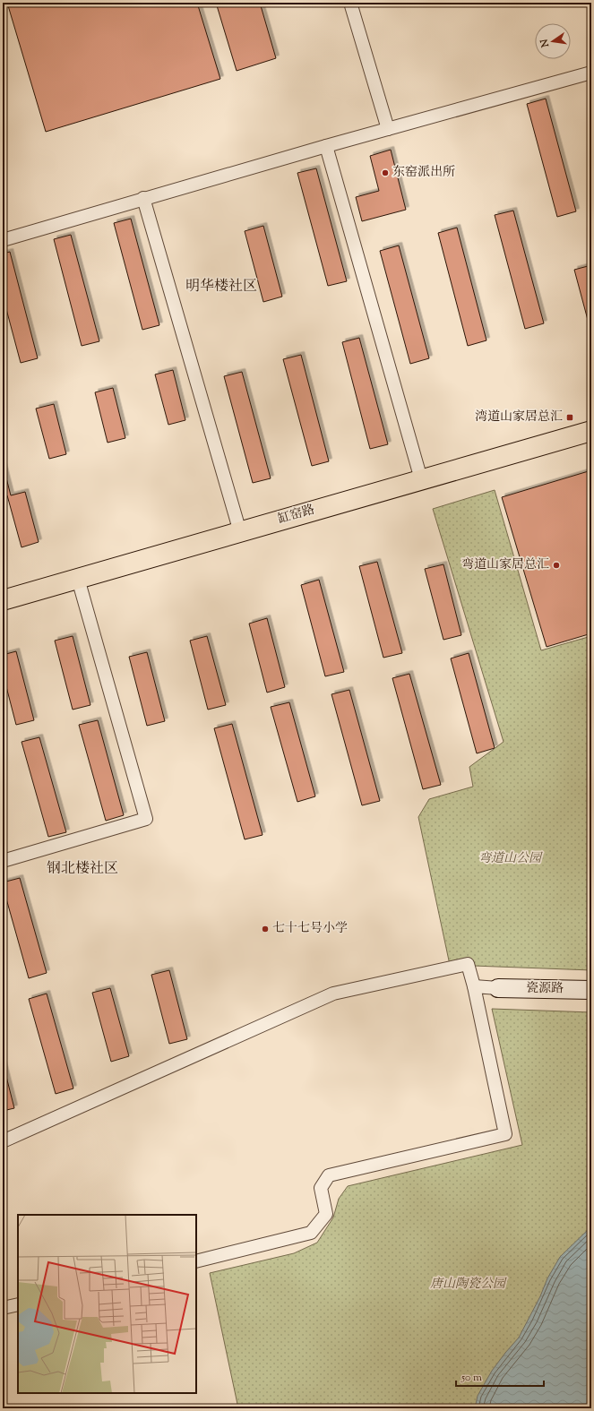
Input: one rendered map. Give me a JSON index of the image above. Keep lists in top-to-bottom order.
{
  "streets": {
    "main road": ["缸窑路"],
    "street": ["瓷源路"]
  },
  "districts": ["明华楼社区", "钢北楼社区"],
  "parks": ["弯道山公园", "唐山陶瓷公园"],
  "places": {
    "other": ["东窑派出所", "弯道山家居总汇", "七十七号小学"],
    "transit": ["湾道山家居总汇"]
  },
  "scale_bar": "50 m",
  "north": "left"
}
